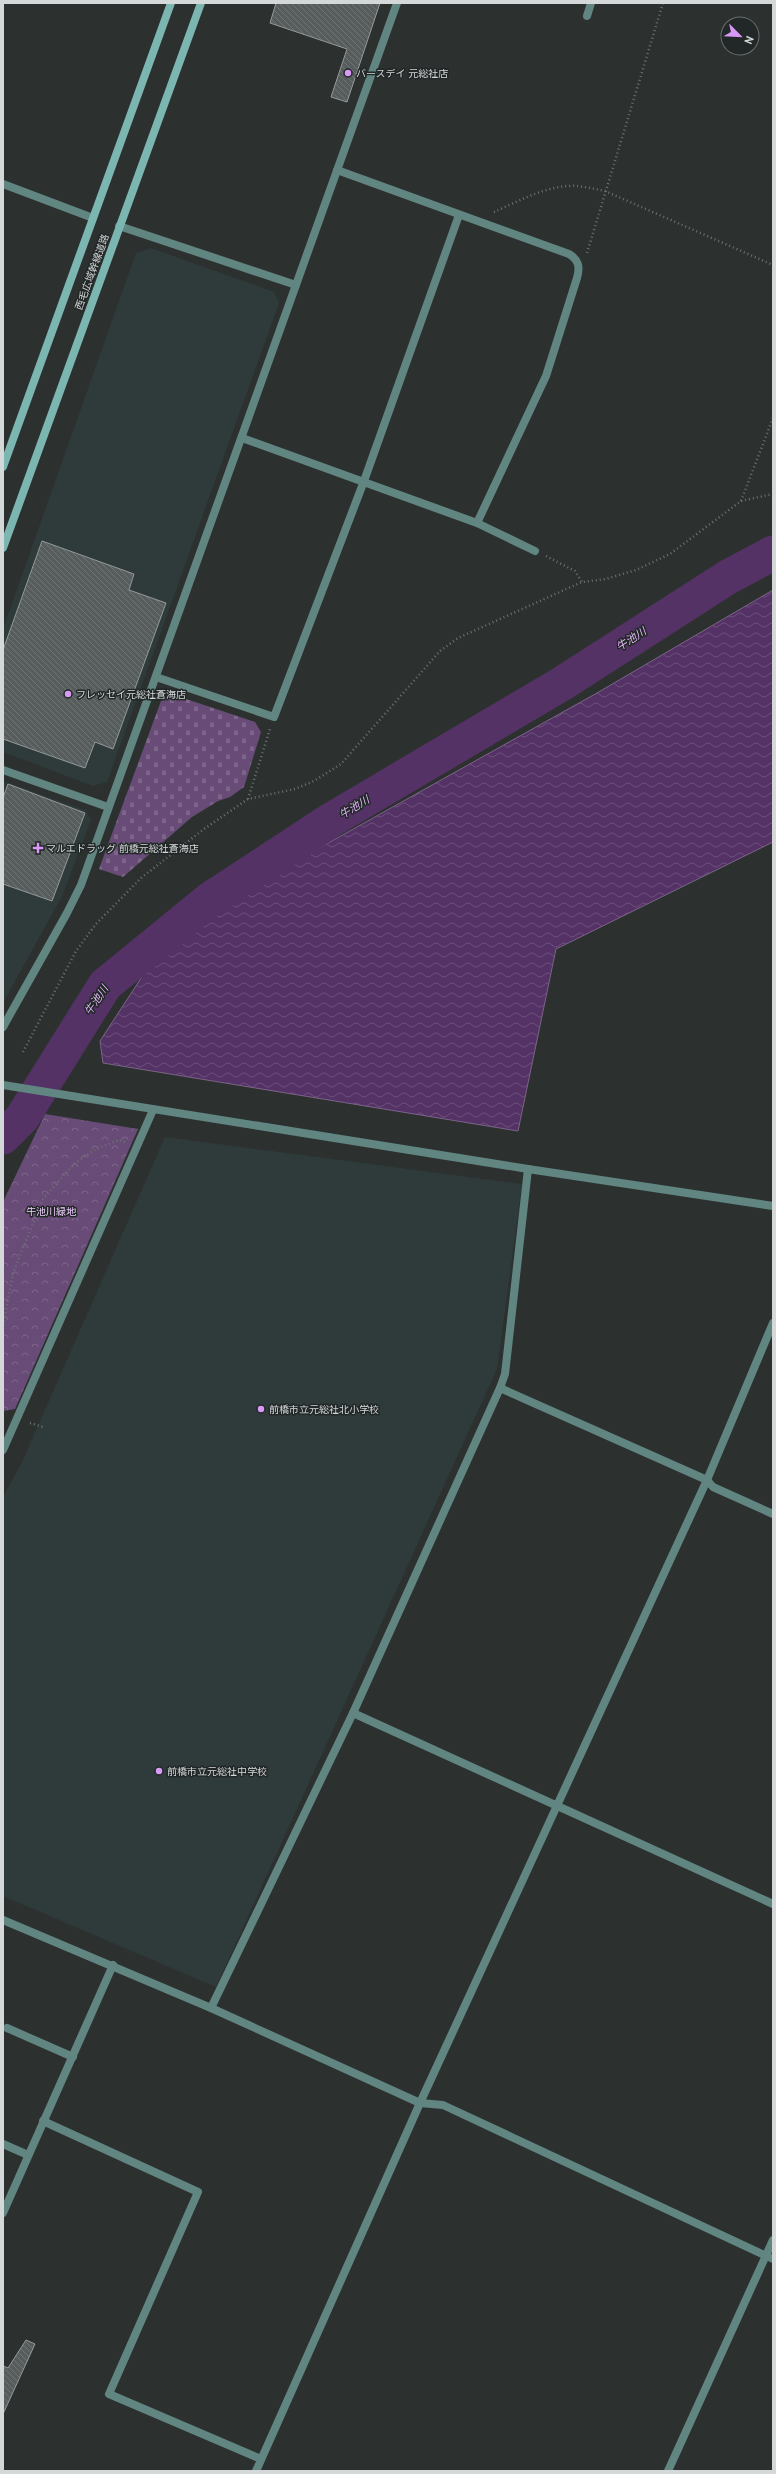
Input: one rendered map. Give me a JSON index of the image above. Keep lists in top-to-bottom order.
{
  "streets": {
    "main road": ["西毛広域幹線道路"]
  },
  "water": ["牛池川"],
  "parks": ["牛池川緑地"],
  "places": {
    "other": [
      "バースデイ 元総社店",
      "フレッセイ元総社蒼海店",
      "前橋市立元総社北小学校",
      "前橋市立元総社中学校"
    ],
    "health": ["マルエドラッグ 前橋元総社蒼海店"]
  },
  "north": "bottom right"
}
